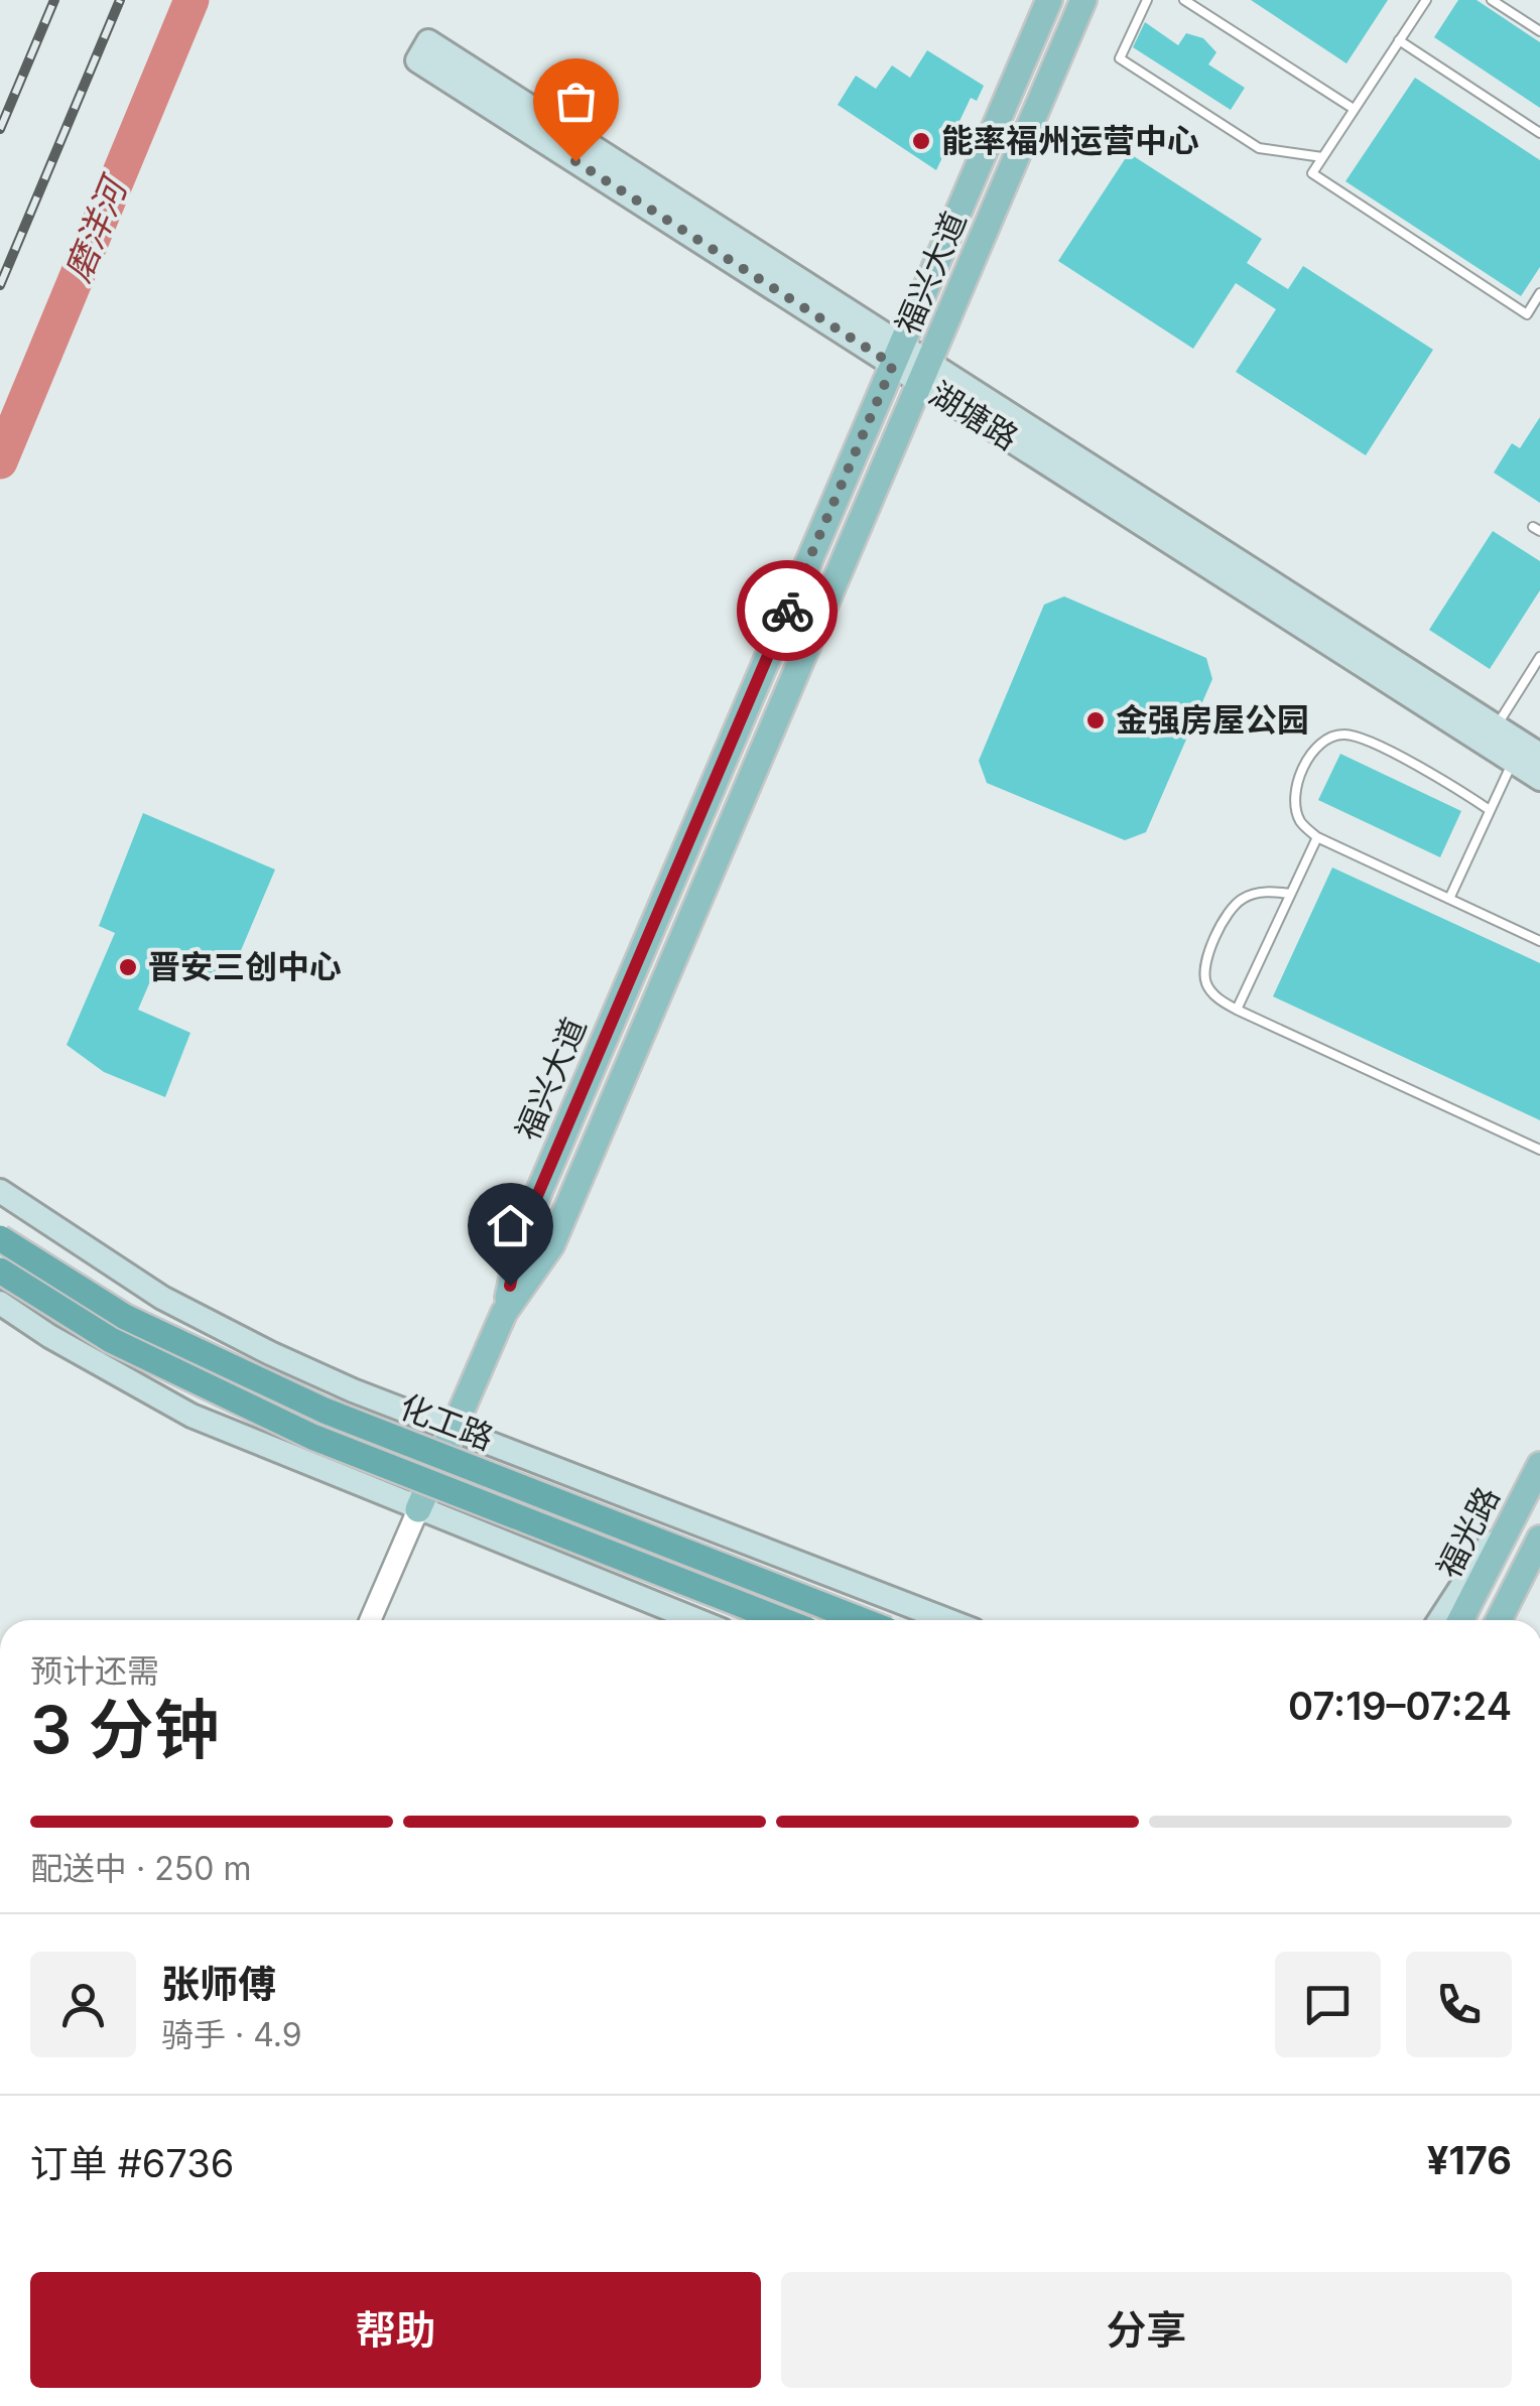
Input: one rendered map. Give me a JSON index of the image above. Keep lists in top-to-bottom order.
{
  "streets": {
    "highway": ["化工路"],
    "main road": ["福兴大道", "湖塘路", "福光路"]
  },
  "crossings": [
    ["福兴大道", "湖塘路"]
  ],
  "water": ["磨洋河"],
  "places": ["能率福州运营中心", "金强房屋公园", "晋安三创中心"],
  "page": {
    "heading": ["3 分钟", "预计还需", "07:19–07:24"],
    "panel": [
      "张师傅",
      "骑手 · 4.9",
      "订单 #6736",
      "¥176"
    ],
    "bar": "配送中 · 250 m",
    "buttons": ["帮助", "分享"]
  }
}
